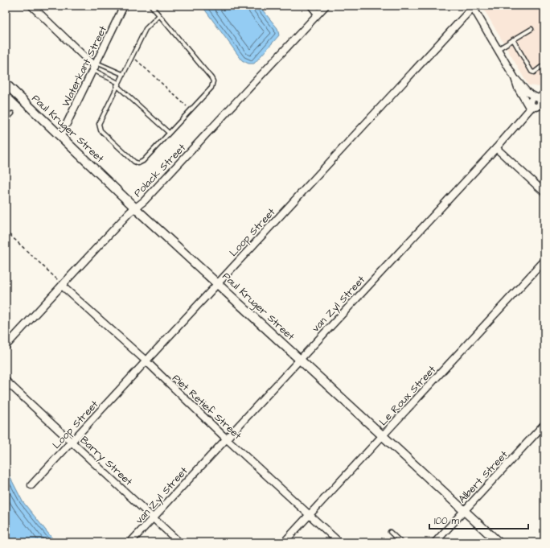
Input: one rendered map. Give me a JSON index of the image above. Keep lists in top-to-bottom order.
{
  "streets": {
    "street": [
      "Waterkant Street",
      "Paul Kruger Street",
      "Polack Street",
      "Loop Street",
      "van Zyl Street",
      "Le Roux Street",
      "Piet Retief Street",
      "Barry Street",
      "Albert Street"
    ]
  },
  "crossings": [
    ["Waterkant Street", "Paul Kruger Street"],
    ["Paul Kruger Street", "Polack Street"],
    ["Paul Kruger Street", "Loop Street"],
    ["Paul Kruger Street", "van Zyl Street"],
    ["Paul Kruger Street", "Le Roux Street"],
    ["Paul Kruger Street", "Albert Street"],
    ["Polack Street", "Piet Retief Street"],
    ["Loop Street", "Piet Retief Street"],
    ["Loop Street", "Barry Street"],
    ["van Zyl Street", "Piet Retief Street"],
    ["van Zyl Street", "Barry Street"],
    ["Le Roux Street", "Piet Retief Street"]
  ],
  "scale_bar": "100 m"
}
